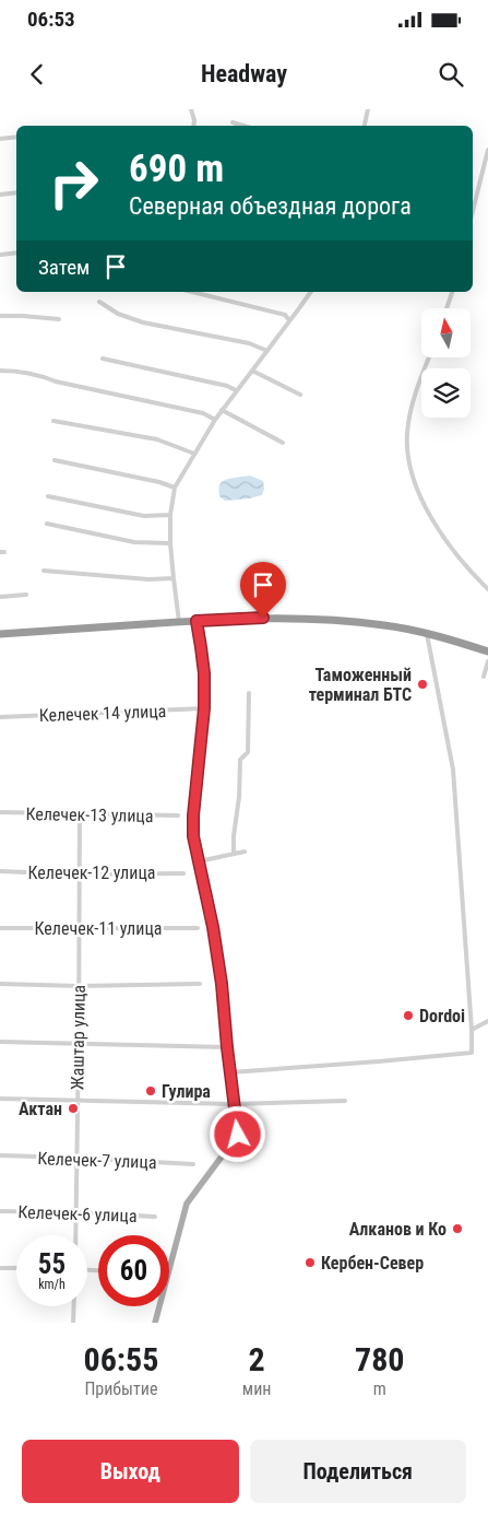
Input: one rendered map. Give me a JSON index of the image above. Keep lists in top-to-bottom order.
{
  "streets": {
    "street": [
      "Келечек 14 улица",
      "Келечек-13 улица",
      "Келечек-12 улица",
      "Келечек-11 улица",
      "Жаштар улица",
      "Келечек-7 улица",
      "Келечек-6 улица"
    ]
  },
  "crossings": [
    ["Келечек-13 улица", "Жаштар улица"],
    ["Келечек-12 улица", "Жаштар улица"],
    ["Келечек-11 улица", "Жаштар улица"],
    ["Жаштар улица", "Келечек-7 улица"],
    ["Жаштар улица", "Келечек-6 улица"]
  ],
  "places": [
    "Таможенный терминал БТС",
    "Dordoi",
    "Гулира",
    "Актан",
    "Алканов и Ко",
    "Кербен-Север"
  ],
  "north": "top",
  "page": {
    "status": "06:53",
    "header": "Headway",
    "turn": ["690 m", "Северная объездная дорога"],
    "then": "Затем",
    "speed": "55 km/h",
    "limit": "60",
    "eta": [
      "06:55",
      "Прибытие",
      "2",
      "мин",
      "780",
      "m"
    ],
    "buttons": ["Выход", "Поделиться"]
  }
}
